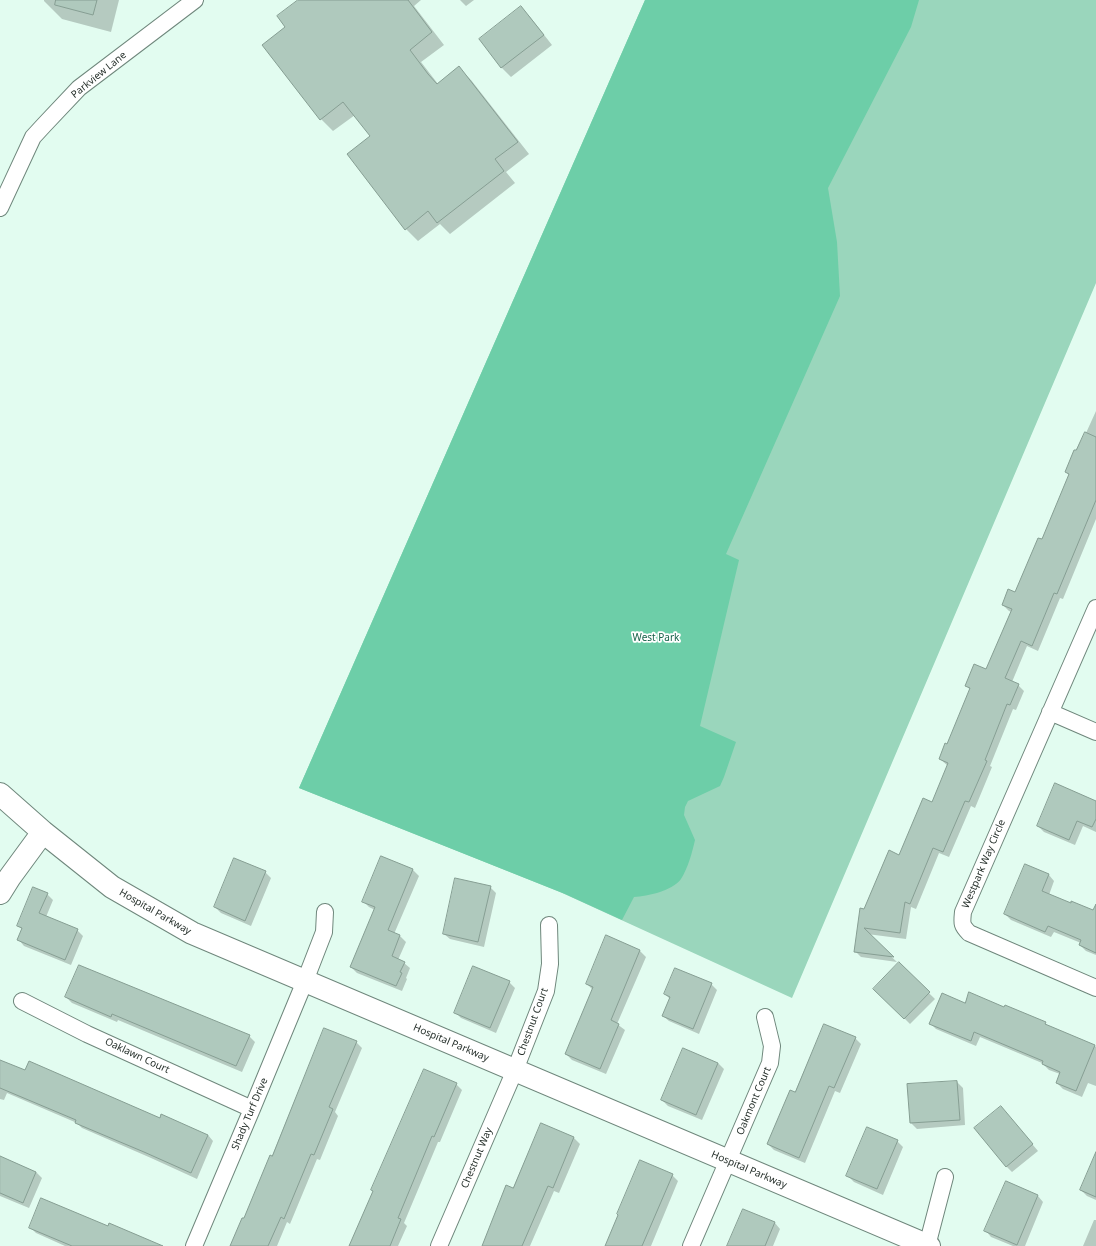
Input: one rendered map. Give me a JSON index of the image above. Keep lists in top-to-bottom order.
{
  "streets": {
    "street": [
      "Parkview Lane",
      "Westpark Way Circle",
      "Hospital Parkway",
      "Chestnut Court",
      "Oaklawn Court",
      "Oakmont Court",
      "Shady Turf Drive",
      "Chestnut Way"
    ]
  },
  "crossings": [
    ["Hospital Parkway", "Chestnut Court"],
    ["Hospital Parkway", "Oakmont Court"],
    ["Hospital Parkway", "Shady Turf Drive"],
    ["Hospital Parkway", "Chestnut Way"],
    ["Chestnut Court", "Chestnut Way"],
    ["Oaklawn Court", "Shady Turf Drive"]
  ],
  "parks": ["West Park"]
}
